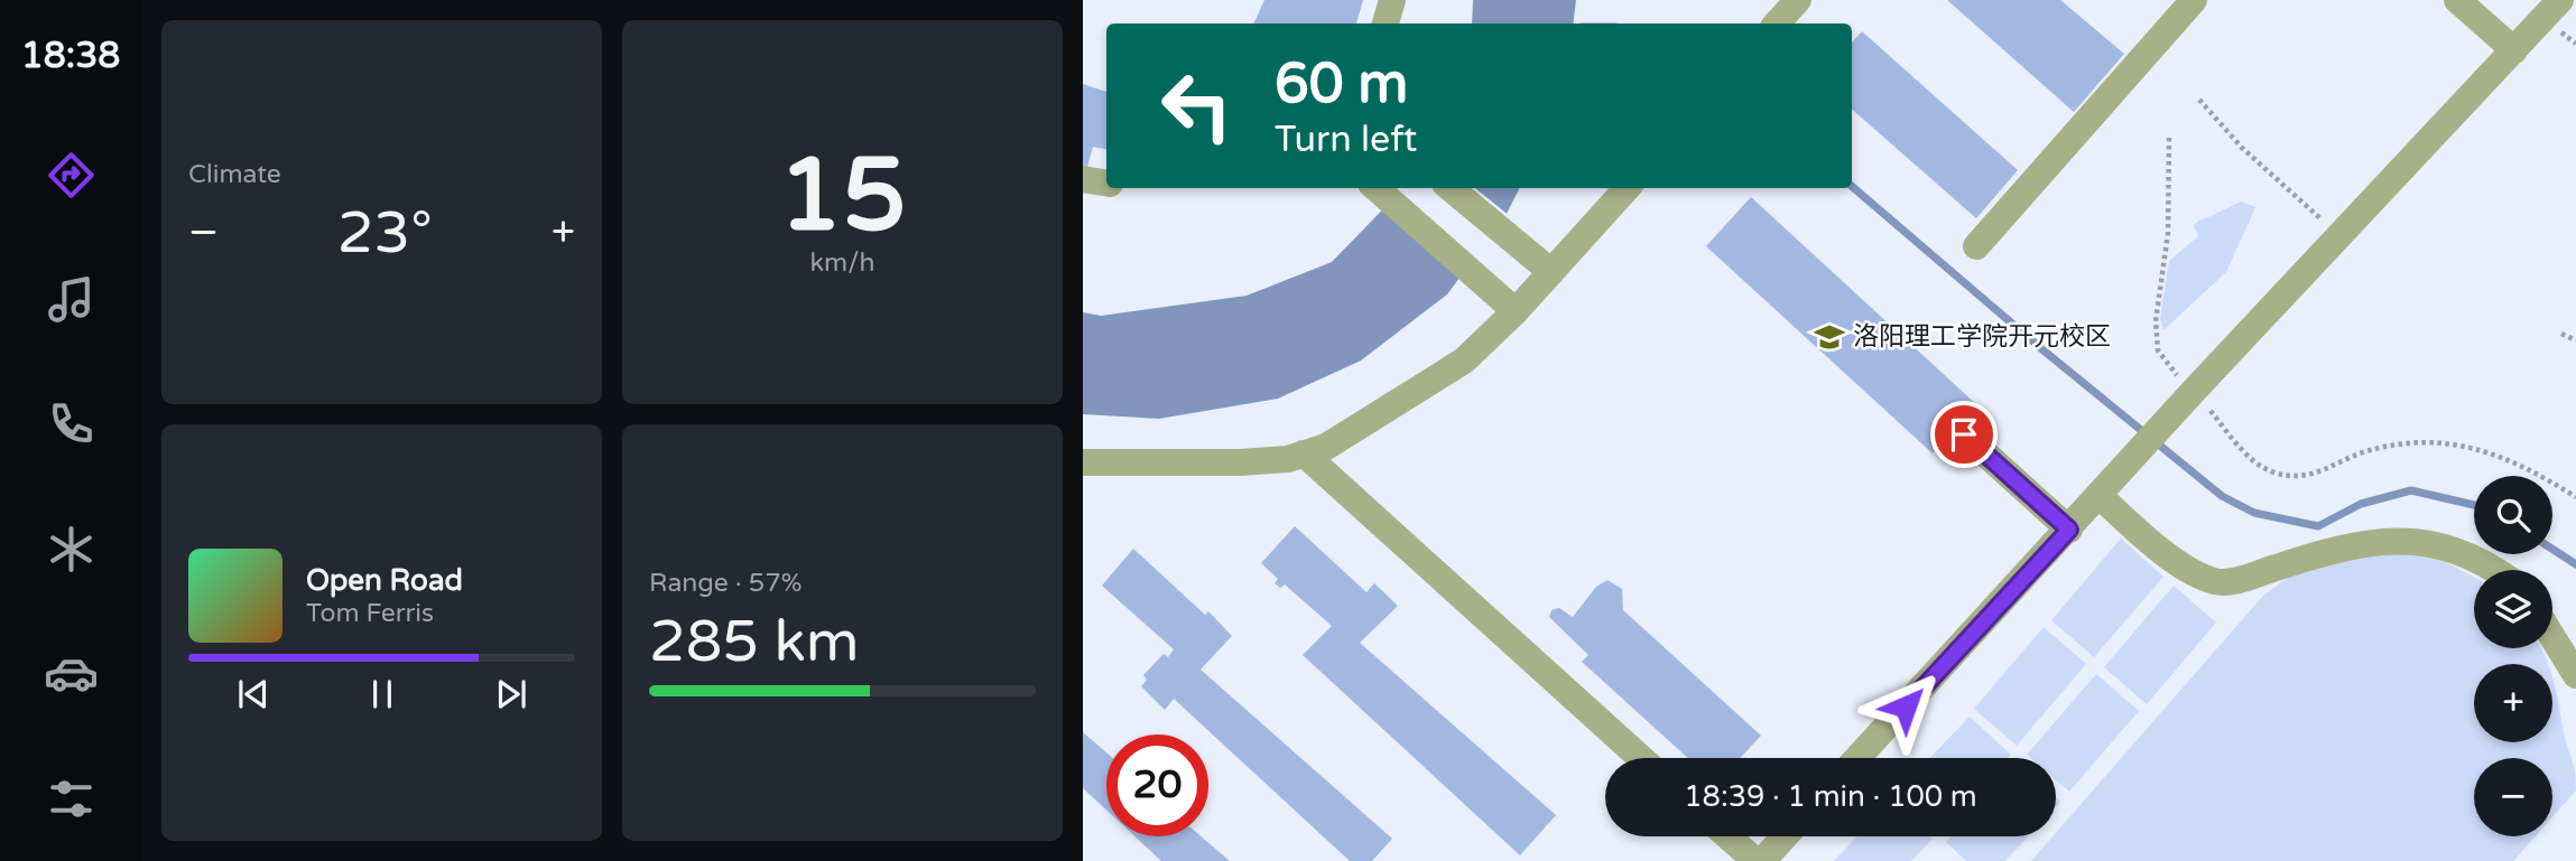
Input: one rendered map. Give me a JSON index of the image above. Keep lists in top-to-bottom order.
{
  "places": {
    "school or university": ["洛阳理工学院开元校区"]
  },
  "page": {
    "tabs": "18:38",
    "tile": [
      "Climate",
      ["15", "km/h"],
      ["Range · 57%", "285 km"]
    ],
    "turn": ["60 m", "Turn left"],
    "heat": ["−", "23°", "+"],
    "map_buttons": ["+", "−"],
    "song": ["Open Road", "Tom Ferris"],
    "limit": "20",
    "trip": "18:39 · 1 min · 100 m"
  }
}
